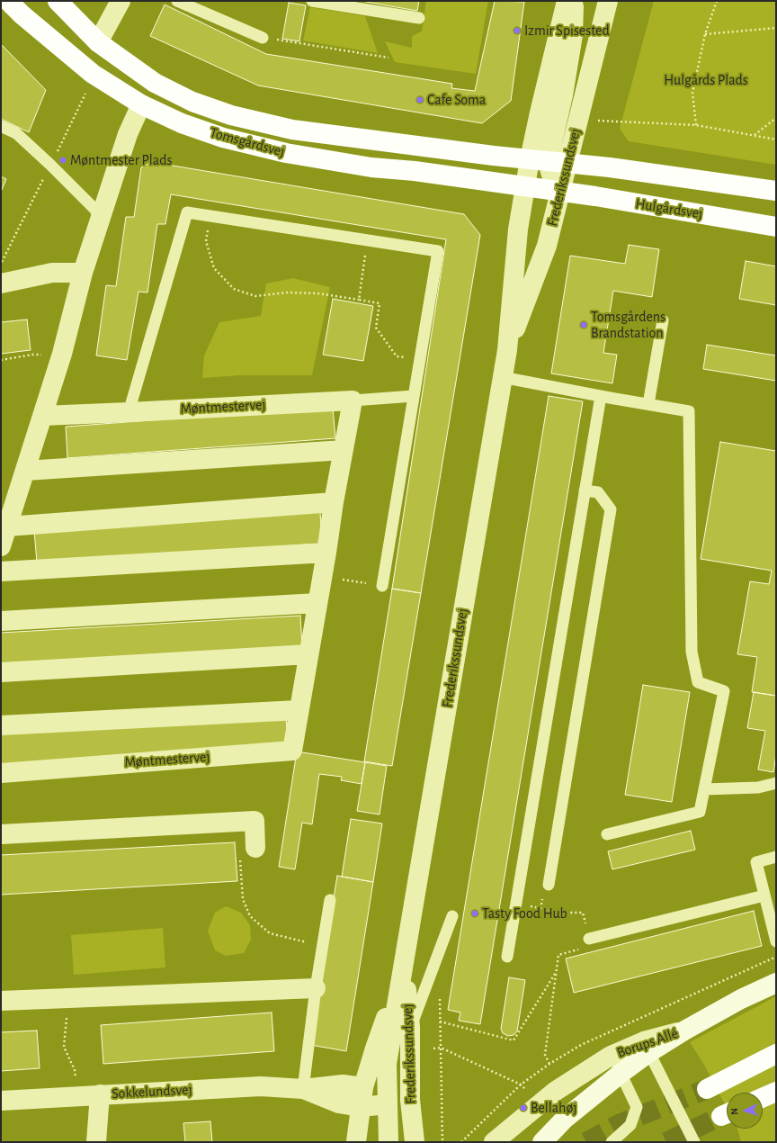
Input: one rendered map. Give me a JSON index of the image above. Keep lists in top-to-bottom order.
{
  "streets": {
    "main road": ["Tomsgårdsvej", "Hulgårdsvej", "Borups Allé"],
    "street": ["Frederikssundsvej", "Møntmestervej", "Sokkelundsvej"]
  },
  "crossings": [
    ["Tomsgårdsvej", "Frederikssundsvej"],
    ["Tomsgårdsvej", "Hulgårdsvej"],
    ["Frederikssundsvej", "Hulgårdsvej"],
    ["Frederikssundsvej", "Sokkelundsvej"]
  ],
  "parks": ["Hulgårds Plads"],
  "places": [
    "Izmir Spisested",
    "Cafe Soma",
    "Møntmester Plads",
    "Tomsgårdens Brandstation",
    "Tasty Food Hub",
    "Bellahøj"
  ],
  "north": "left"
}
